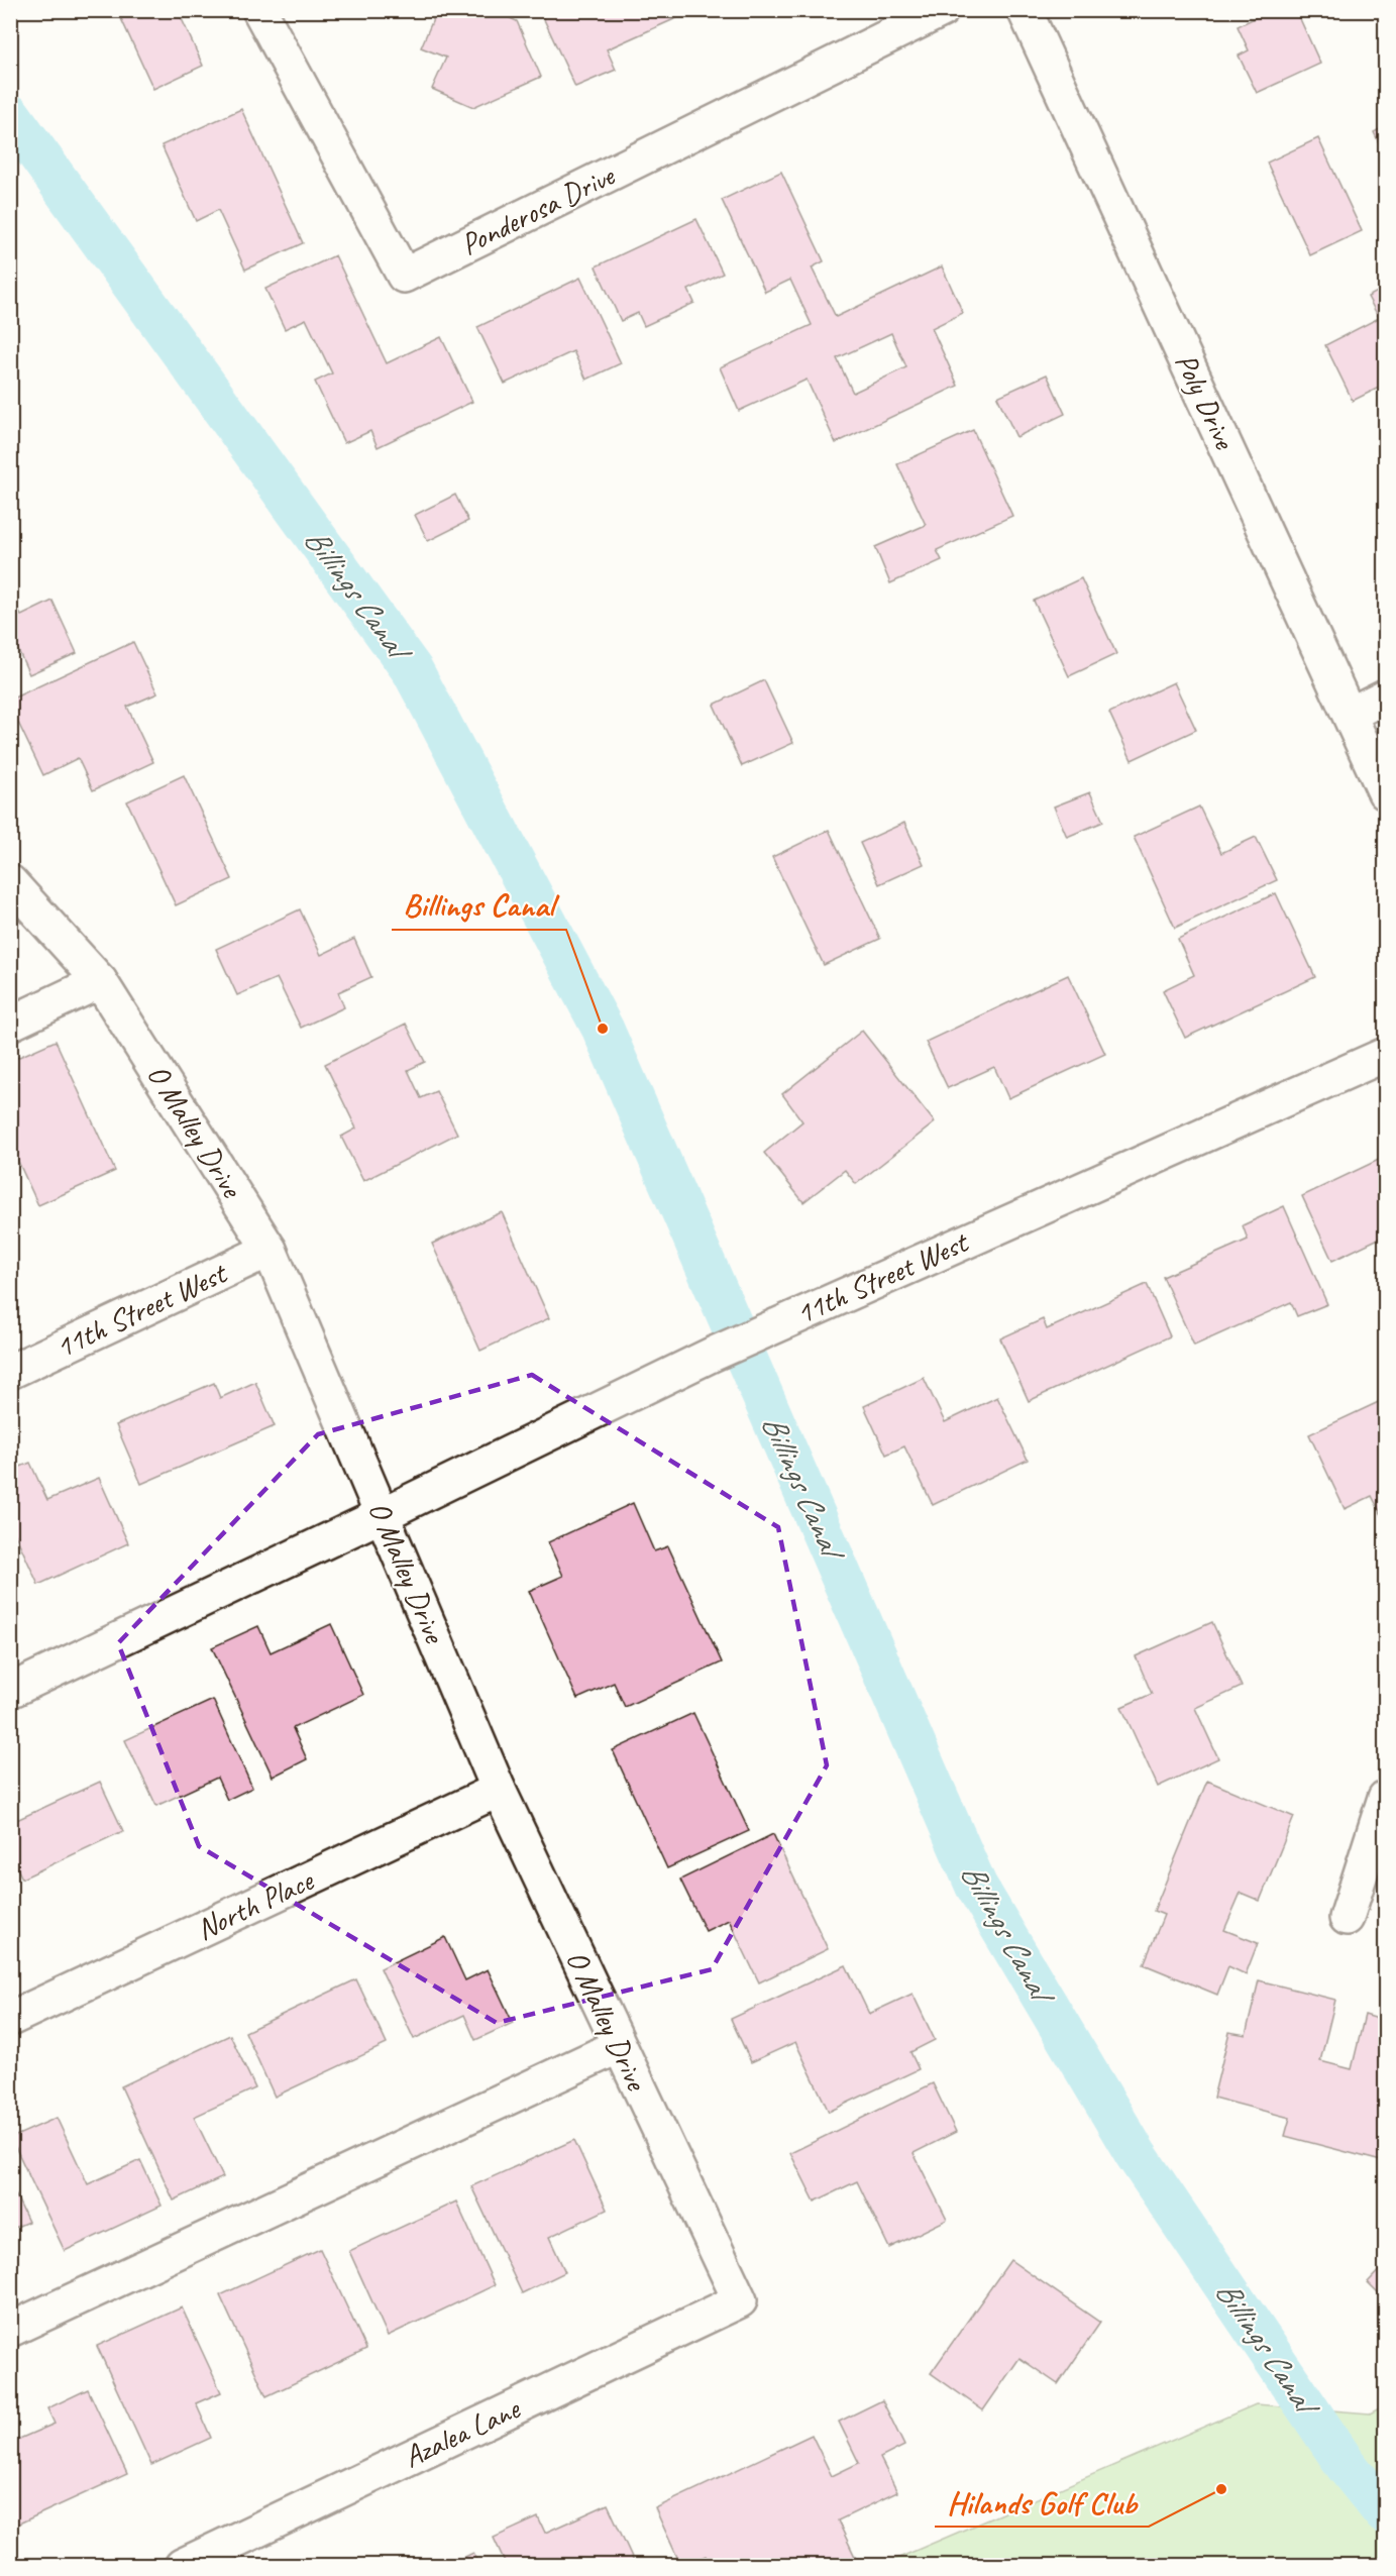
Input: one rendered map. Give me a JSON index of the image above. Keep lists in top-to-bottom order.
{
  "streets": {
    "street": [
      "Ponderosa Drive",
      "Poly Drive",
      "O Malley Drive",
      "11th Street West",
      "North Place",
      "Azalea Lane"
    ]
  },
  "crossings": [
    ["O Malley Drive", "11th Street West"],
    ["O Malley Drive", "North Place"],
    ["O Malley Drive", "Azalea Lane"]
  ],
  "water": ["Billings Canal"],
  "places": ["Billings Canal", "Hilands Golf Club"]
}
